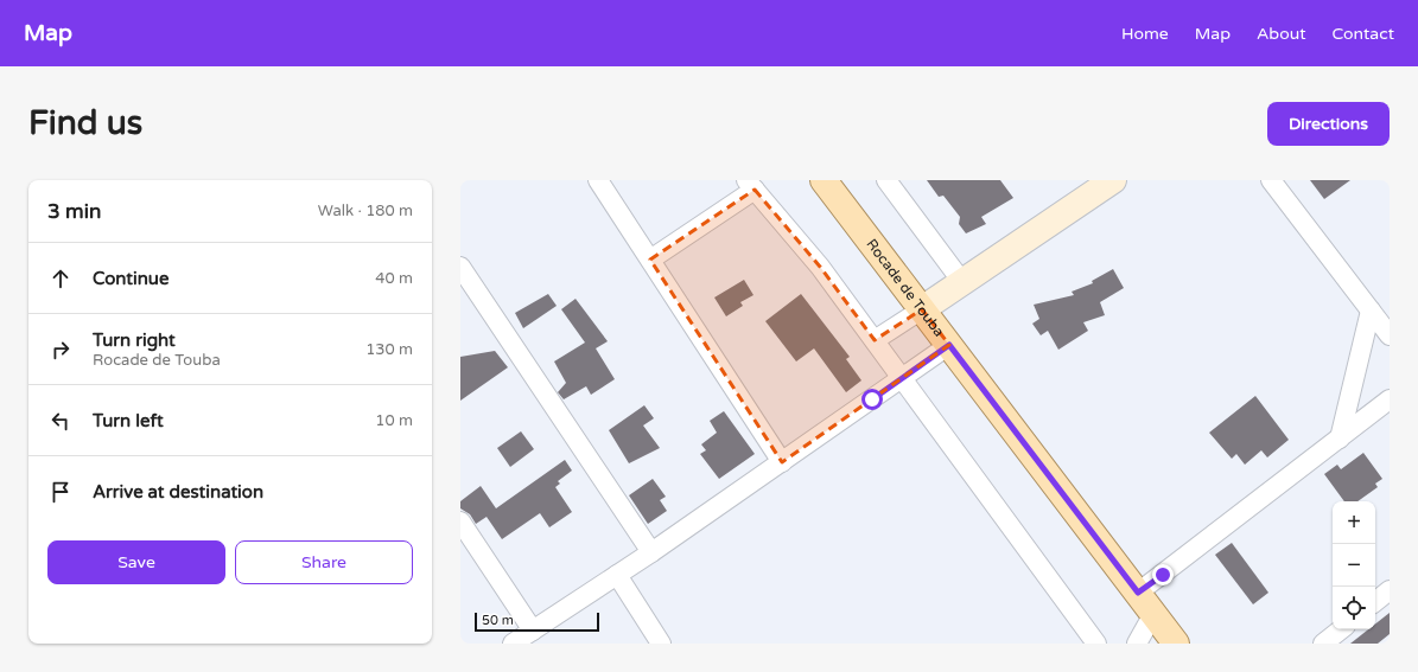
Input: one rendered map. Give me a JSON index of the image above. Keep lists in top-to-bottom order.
{
  "streets": {
    "main road": ["Rocade de Touba"]
  },
  "scale_bar": "50 m",
  "page": {
    "header": "Map",
    "nav": [
      "Home",
      "Map",
      "About",
      "Contact"
    ],
    "buttons": [
      "Directions",
      ["Save", "Share"]
    ],
    "title": "Find us",
    "heading": ["3 min", "Walk · 180 m"],
    "list": [
      ["Continue", "40 m"],
      ["Turn right", "Rocade de Touba", "130 m"],
      ["Turn left", "10 m"],
      "Arrive at destination"
    ],
    "map_buttons": ["+", "−"],
    "scale": "50 m"
  }
}
